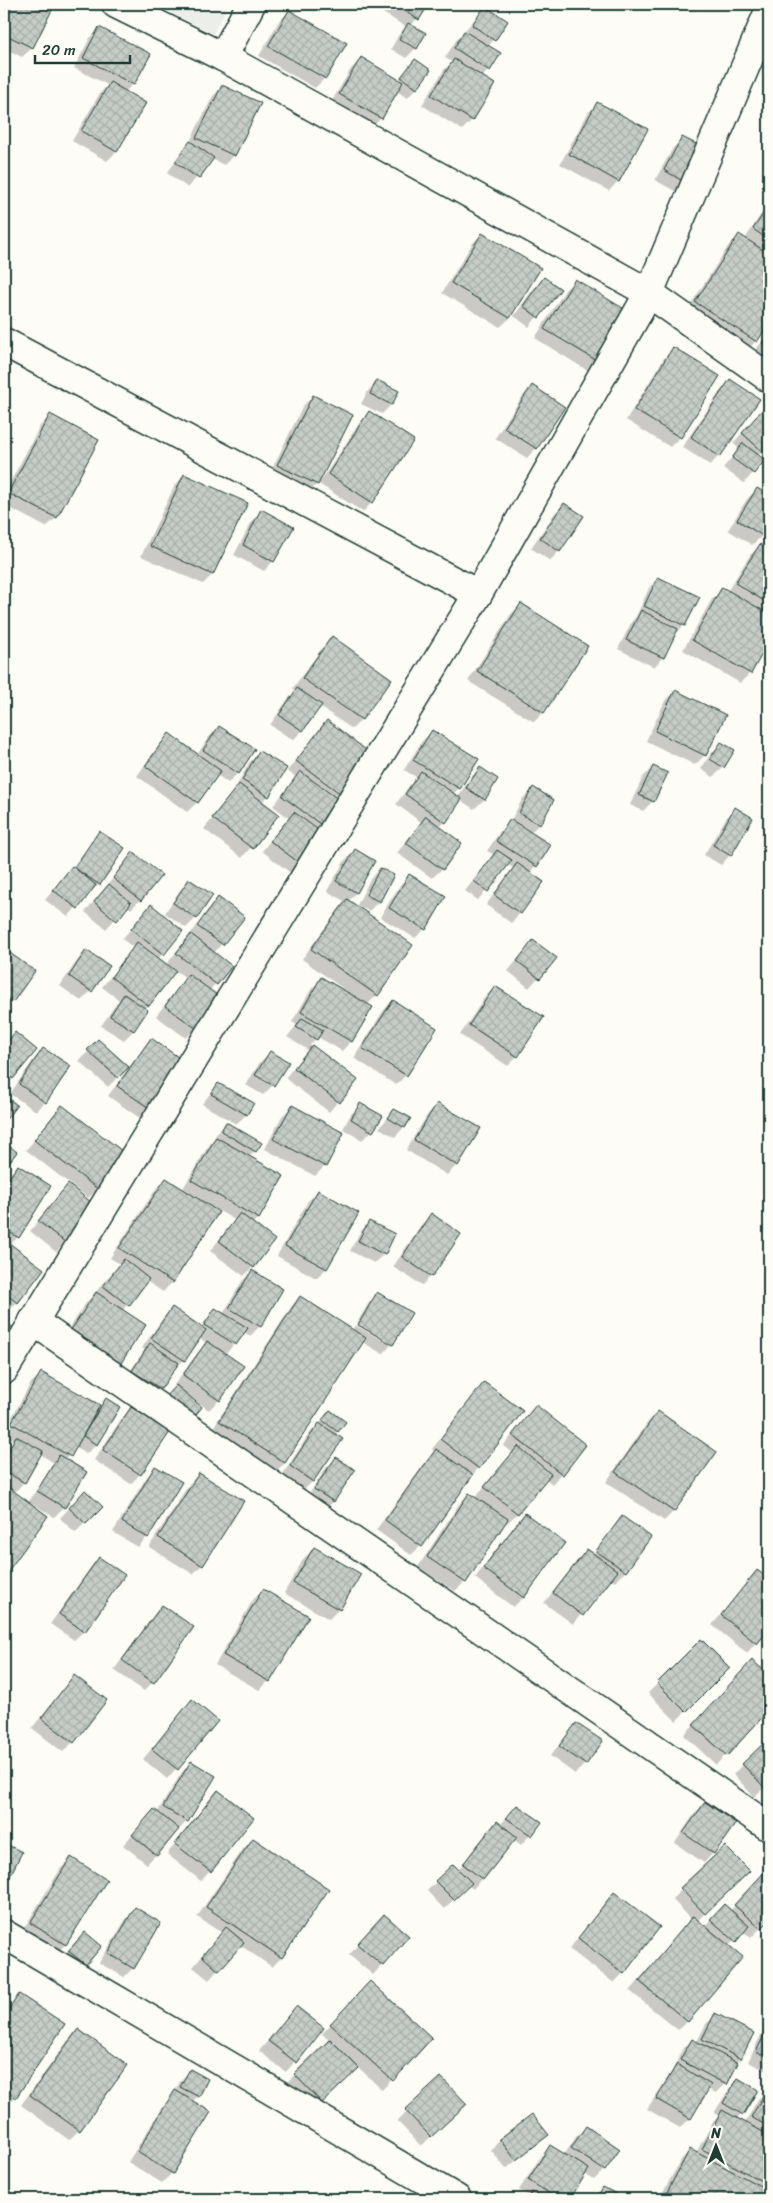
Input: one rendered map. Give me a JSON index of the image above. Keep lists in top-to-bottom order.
{
  "scale_bar": "20 m",
  "north": "top"
}
